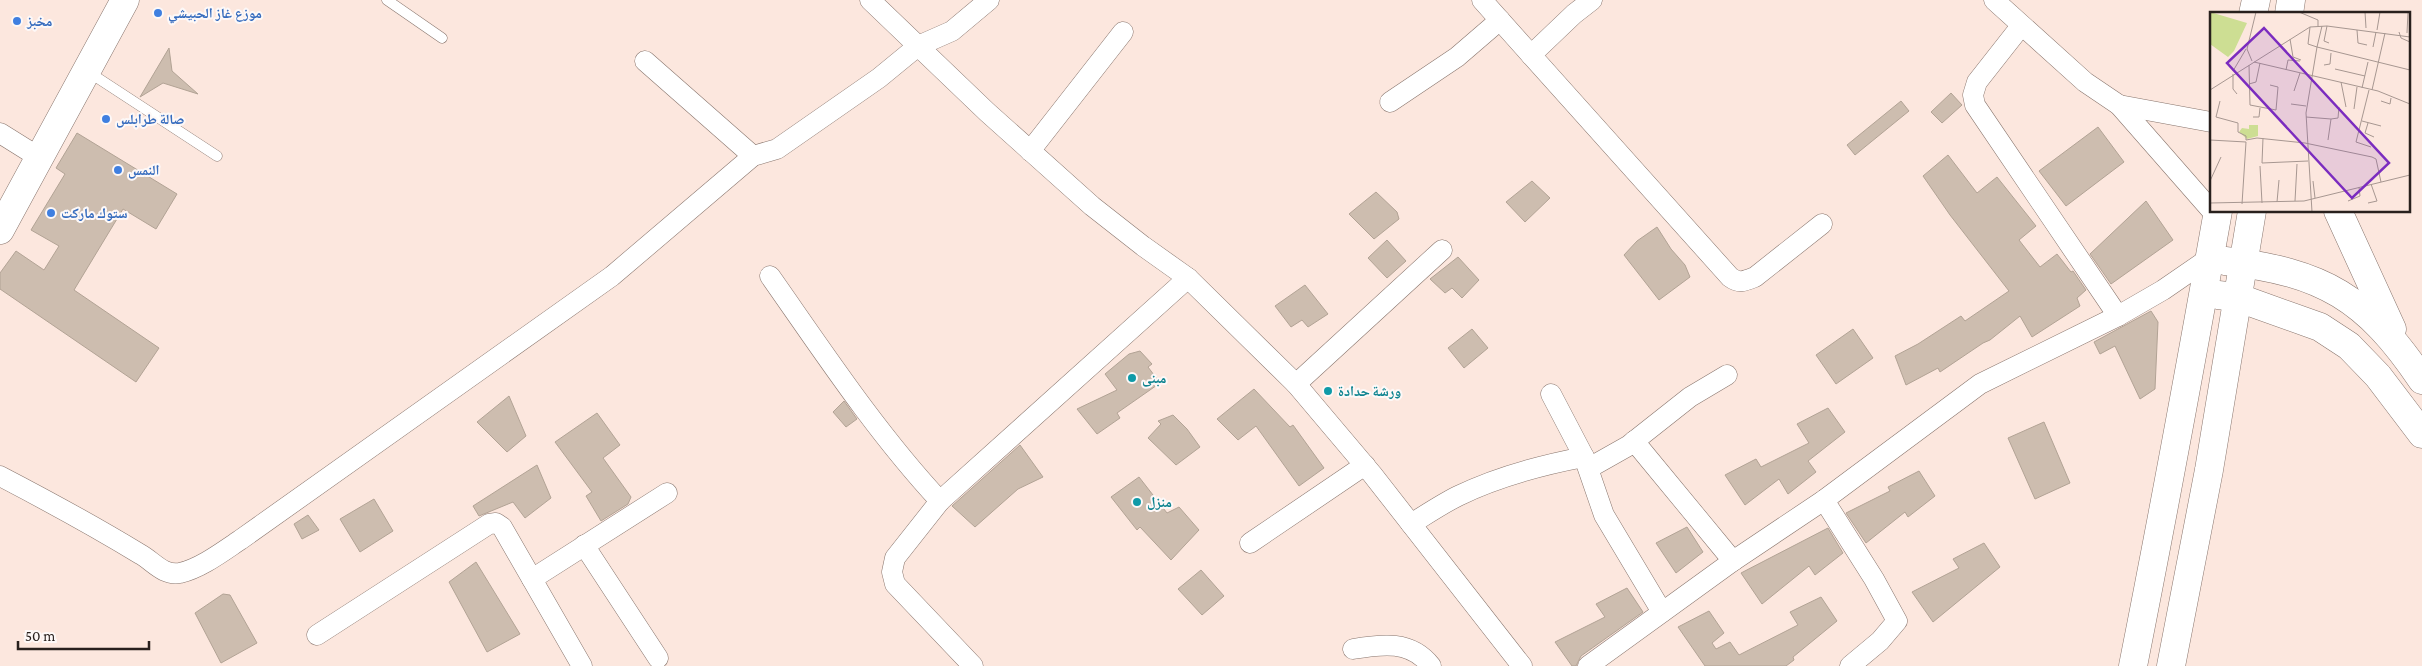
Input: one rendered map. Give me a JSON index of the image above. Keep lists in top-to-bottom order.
{
  "places": [
    "موزع غاز الحبيشي",
    "مخبز",
    "صالة طرابلس",
    "النمس",
    "ستوك ماركت",
    "مبنى",
    "ورشة حدادة",
    "منزل"
  ],
  "scale_bar": "50 m"
}
